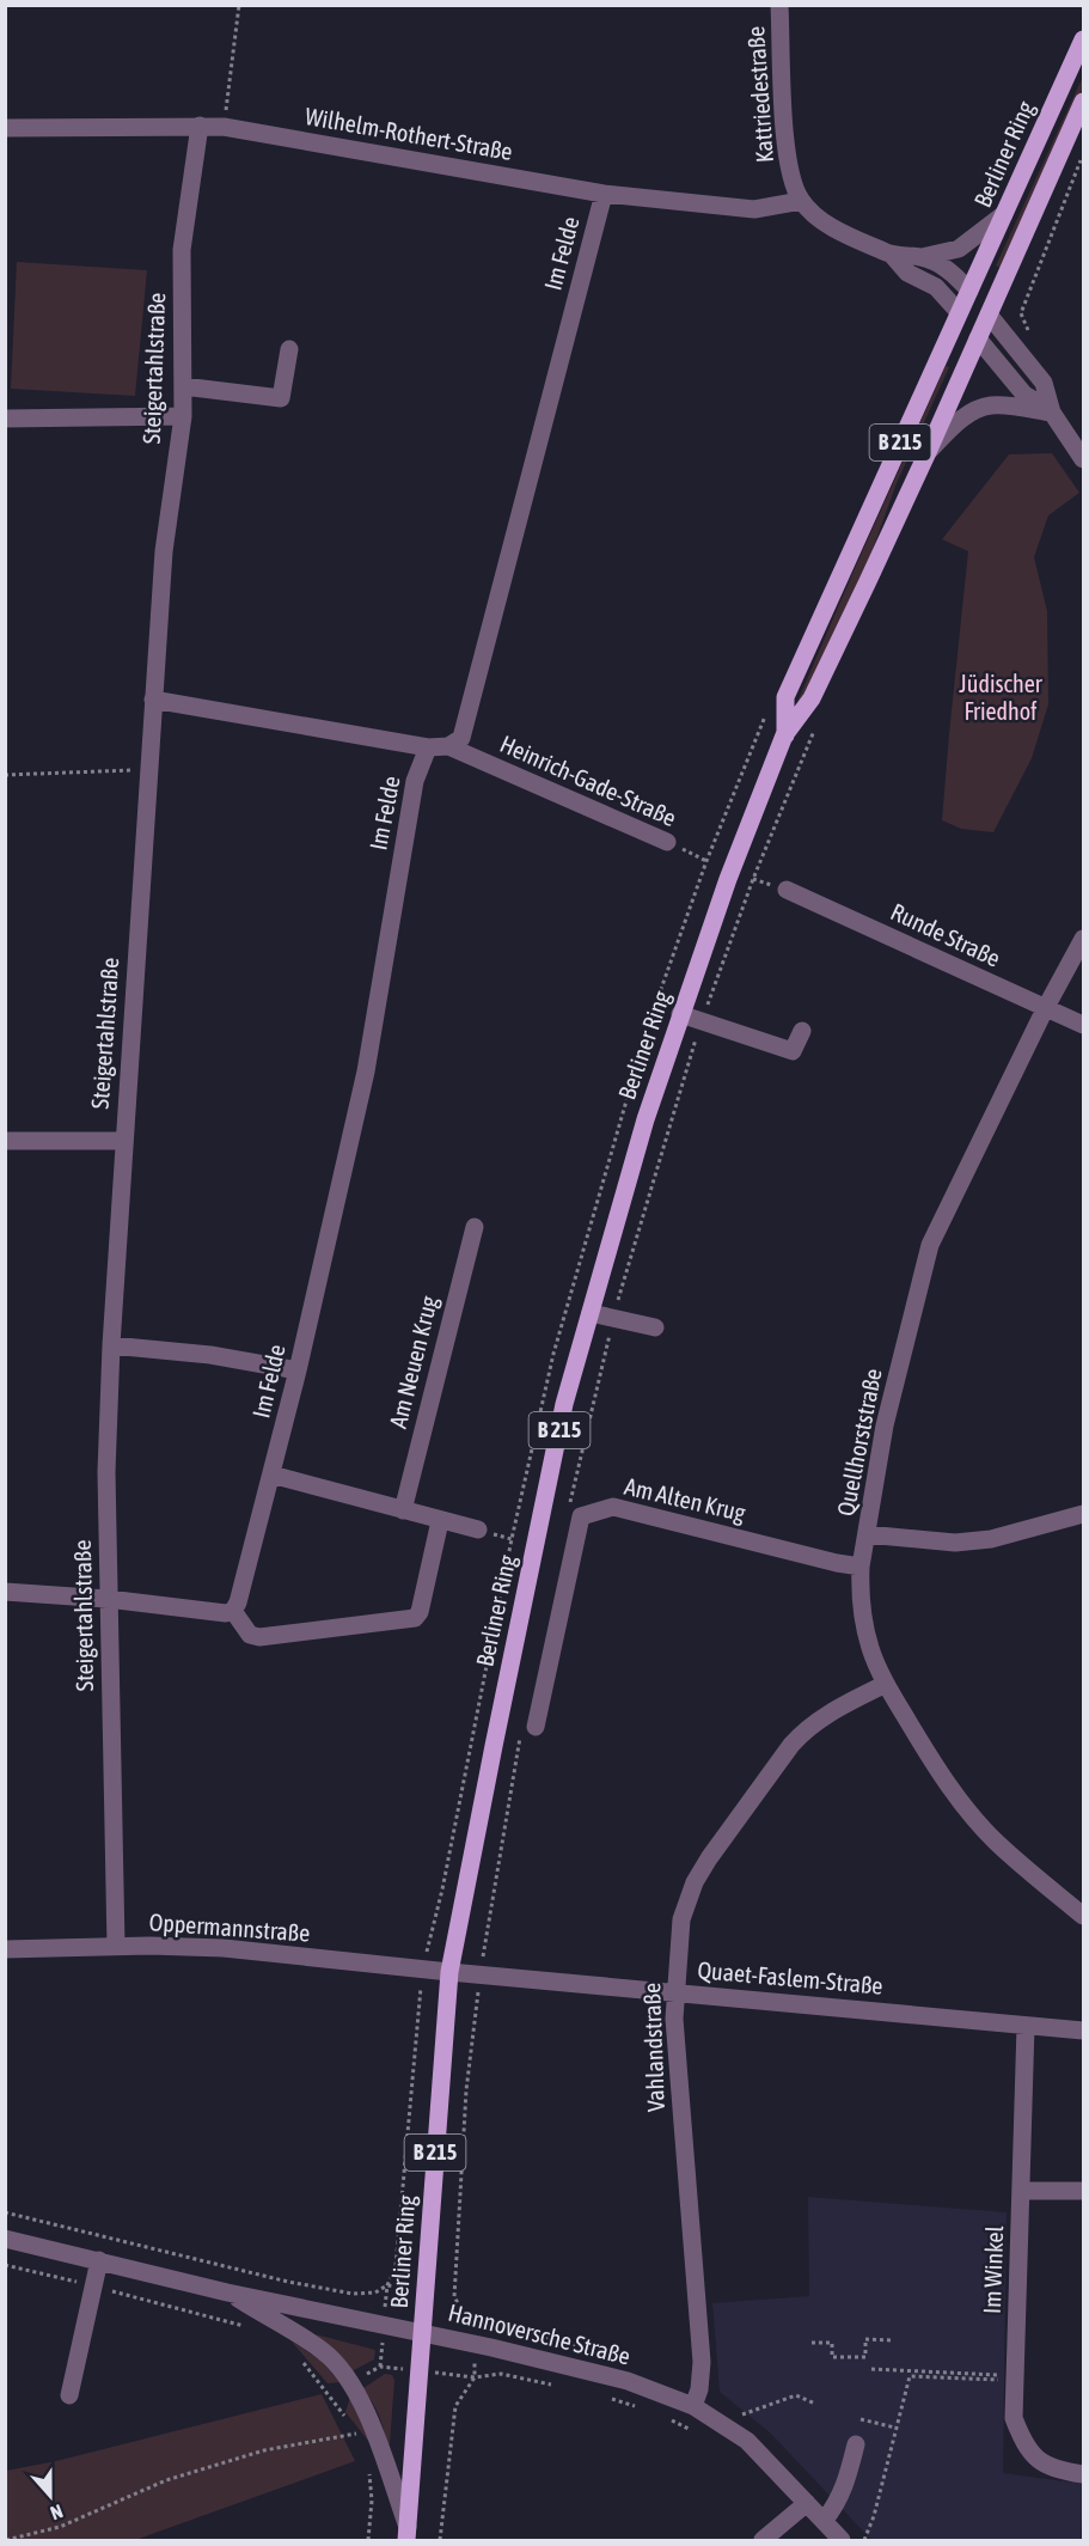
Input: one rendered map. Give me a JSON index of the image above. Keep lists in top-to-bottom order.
{
  "streets": {
    "main road": ["Berliner Ring", "B 215"],
    "street": [
      "Kattriedestraße",
      "Wilhelm-Rothert-Straße",
      "Im Felde",
      "Steigertahlstraße",
      "Heinrich-Gade-Straße",
      "Runde Straße",
      "Am Neuen Krug",
      "Quellhorststraße",
      "Am Alten Krug",
      "Oppermannstraße",
      "Quaet-Faslem-Straße",
      "Vahlandstraße",
      "Im Winkel",
      "Hannoversche Straße"
    ]
  },
  "crossings": [
    ["Kattriedestraße", "Wilhelm-Rothert-Straße"],
    ["Wilhelm-Rothert-Straße", "Im Felde"],
    ["Wilhelm-Rothert-Straße", "Steigertahlstraße"],
    ["Berliner Ring", "Oppermannstraße"],
    ["Berliner Ring", "Quaet-Faslem-Straße"],
    ["Berliner Ring", "Hannoversche Straße"],
    ["Im Felde", "Heinrich-Gade-Straße"],
    ["Steigertahlstraße", "Oppermannstraße"],
    ["Runde Straße", "Quellhorststraße"],
    ["Quellhorststraße", "Am Alten Krug"],
    ["Quellhorststraße", "Vahlandstraße"],
    ["Oppermannstraße", "Quaet-Faslem-Straße"],
    ["Quaet-Faslem-Straße", "Vahlandstraße"],
    ["Quaet-Faslem-Straße", "Im Winkel"],
    ["Vahlandstraße", "Hannoversche Straße"]
  ],
  "parks": ["Jüdischer Friedhof"],
  "north": "bottom"
}
